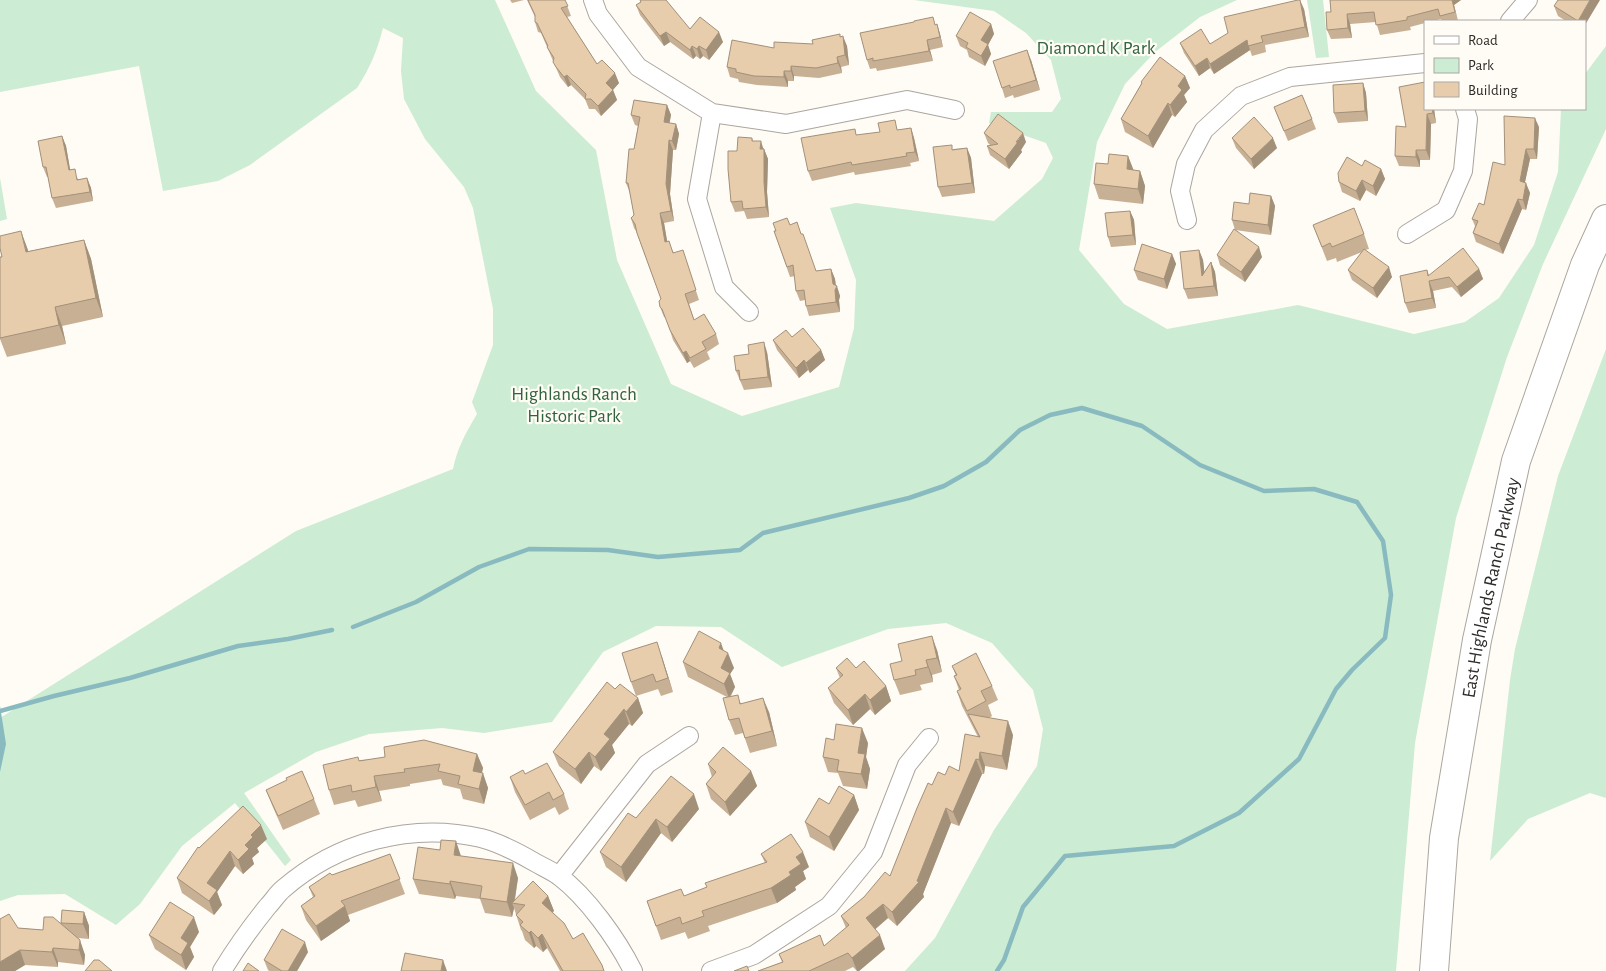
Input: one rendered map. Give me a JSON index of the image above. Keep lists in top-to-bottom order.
{
  "streets": {
    "main road": ["East Highlands Ranch Parkway"]
  },
  "parks": ["Diamond K Park", "Highlands Ranch Historic Park"],
  "legend": ["Road", "Park", "Building"]
}
